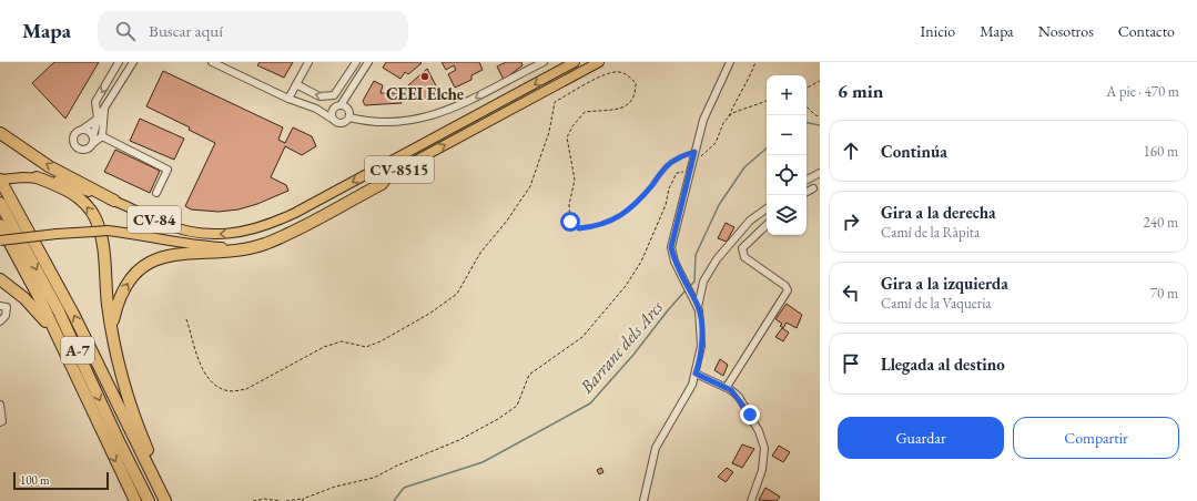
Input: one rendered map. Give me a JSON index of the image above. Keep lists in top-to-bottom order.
{
  "streets": {
    "highway": ["A-7"],
    "main road": ["CV-8515", "CV-84"]
  },
  "crossings": [
    ["CV-8515", "CV-84"],
    ["CV-84", "A-7"]
  ],
  "water": ["Barranc dels Arcs"],
  "places": ["CEEI Elche"],
  "scale_bar": "100 m",
  "page": {
    "header": "Mapa",
    "search": "Buscar aquí",
    "nav": [
      "Inicio",
      "Mapa",
      "Nosotros",
      "Contacto"
    ],
    "heading": ["6 min", "A pie · 470 m"],
    "map_buttons": ["+", "−"],
    "list": [
      ["Continúa", "160 m"],
      ["Gira a la derecha", "Camí de la Ràpita", "240 m"],
      ["Gira a la izquierda", "Camí de la Vaqueria", "70 m"],
      "Llegada al destino"
    ],
    "buttons": ["Guardar", "Compartir"],
    "scale": "100 m"
  }
}
